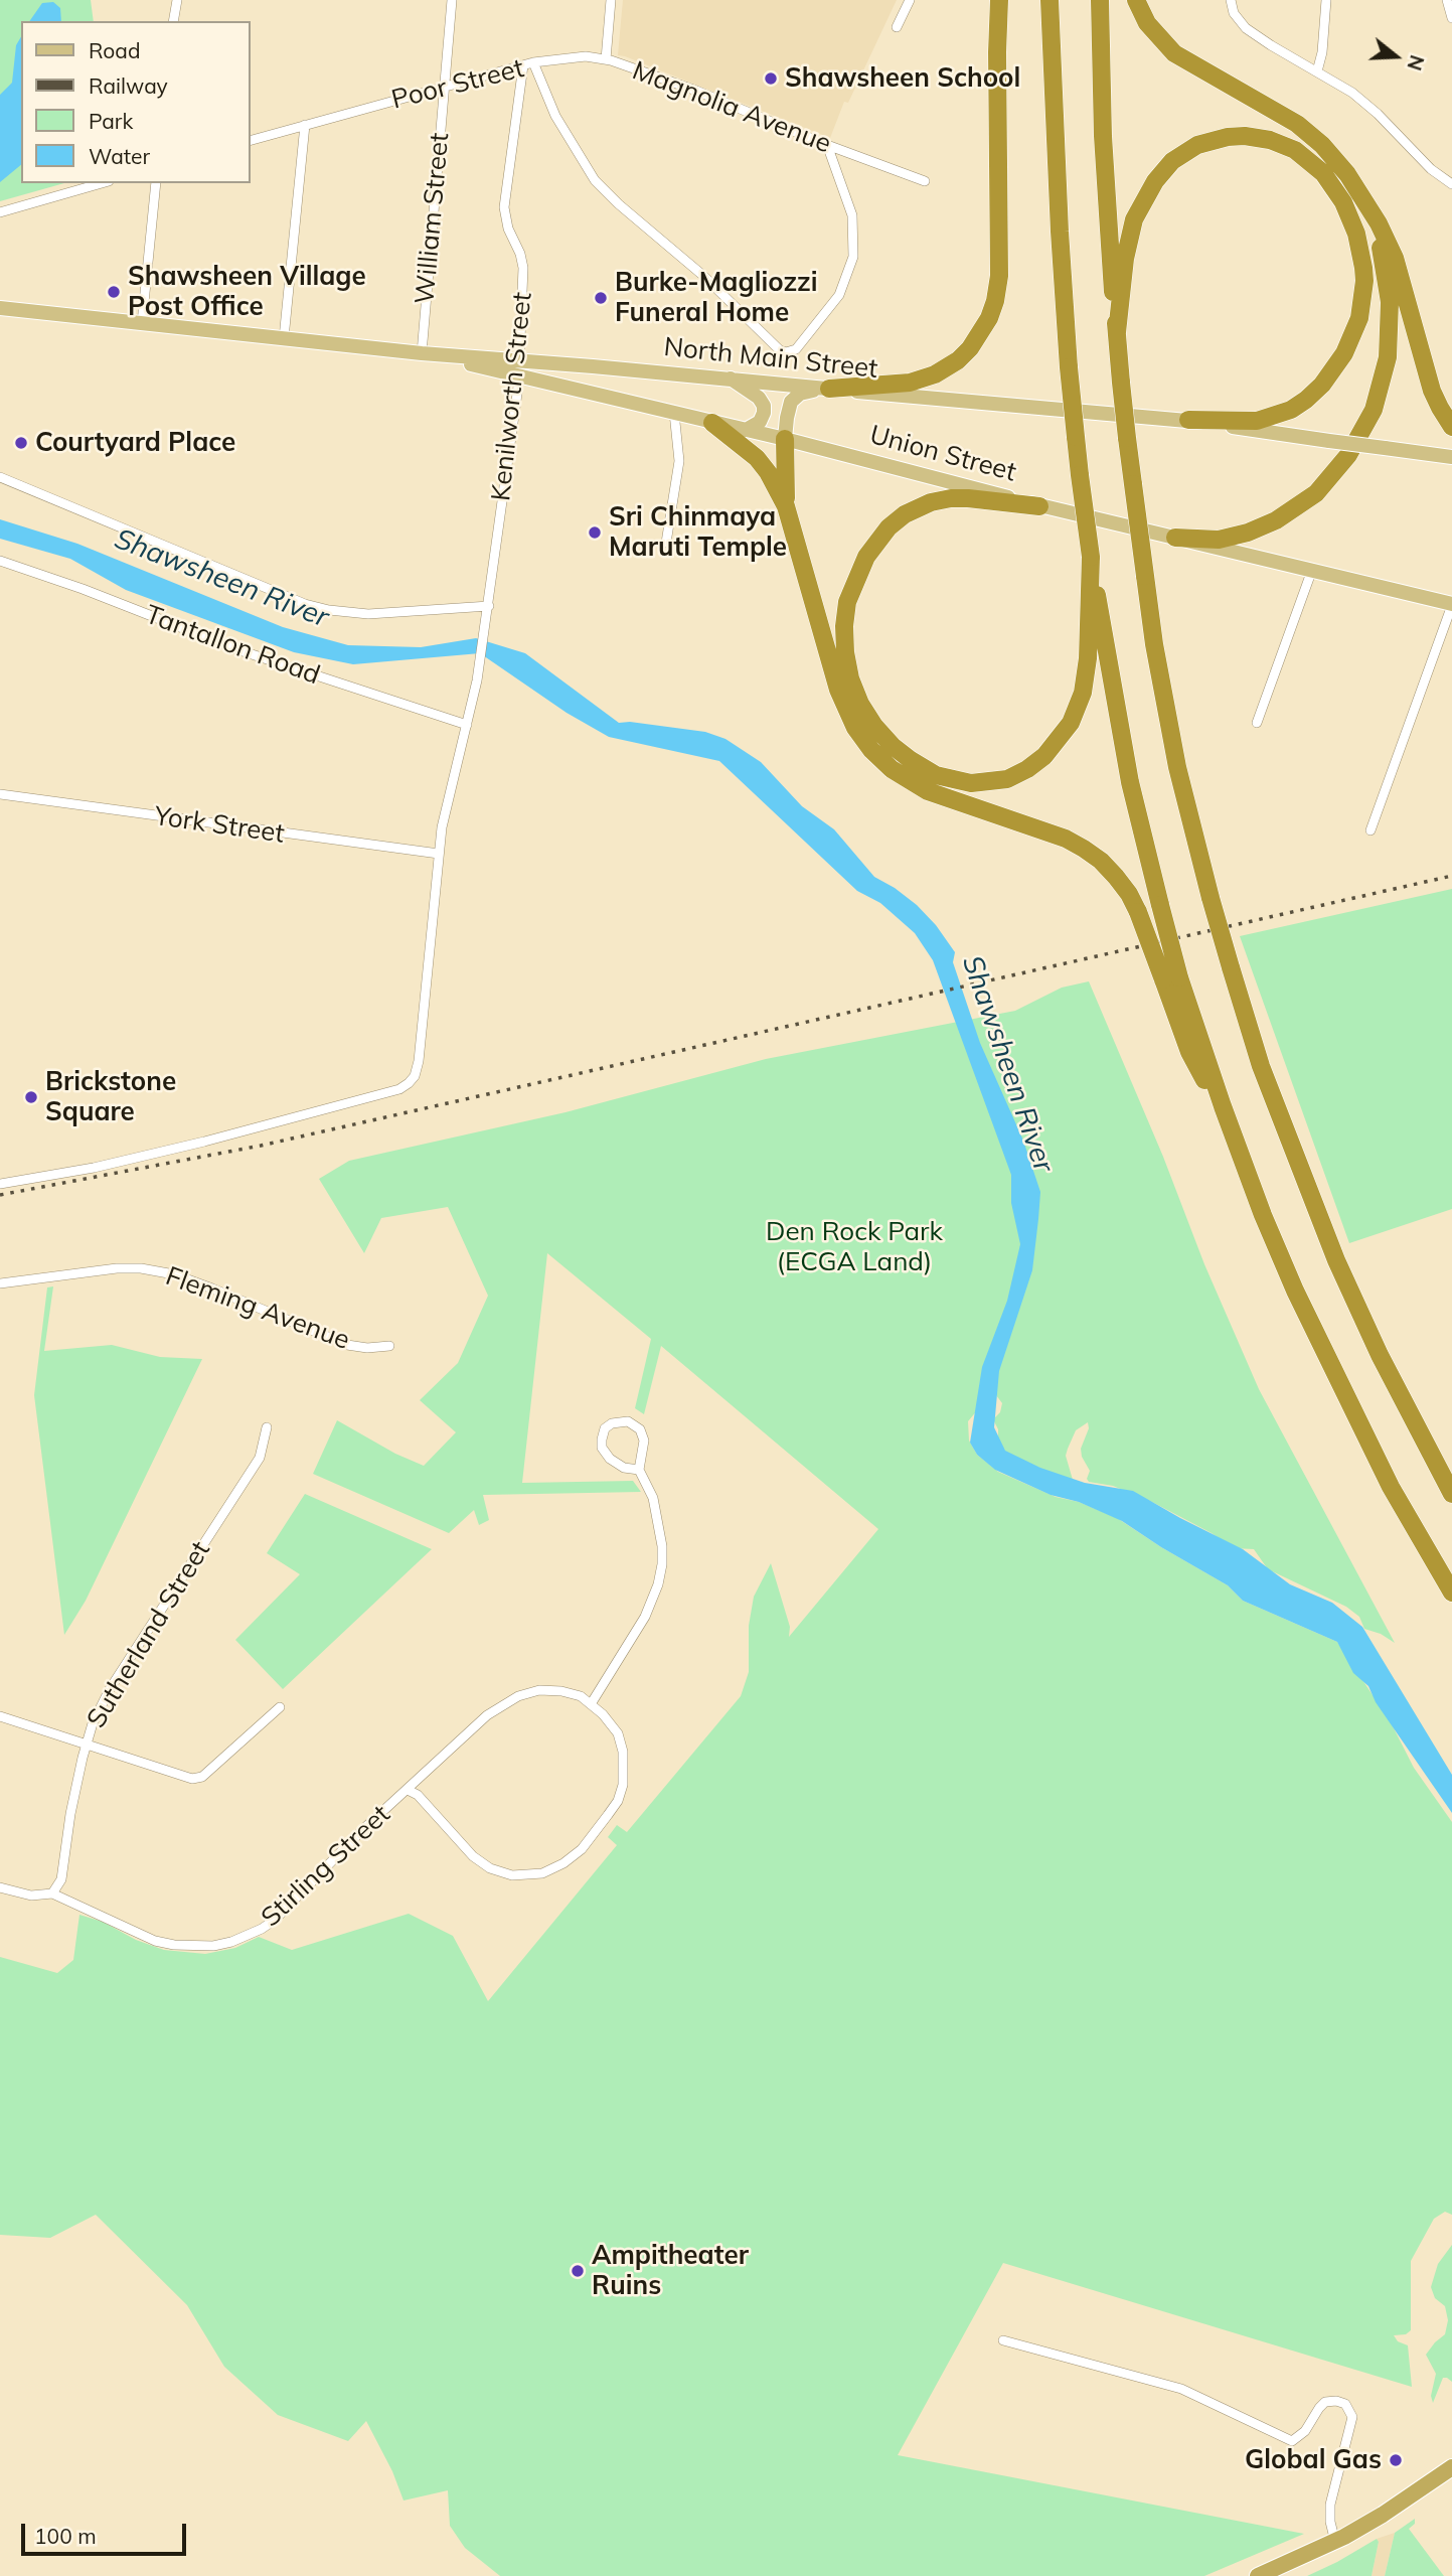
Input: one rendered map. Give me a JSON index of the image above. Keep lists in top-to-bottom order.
{
  "streets": {
    "main road": ["North Main Street", "Union Street"],
    "street": [
      "Poor Street",
      "Magnolia Avenue",
      "William Street",
      "Kenilworth Street",
      "Tantallon Road",
      "York Street",
      "Fleming Avenue",
      "Sutherland Street",
      "Stirling Street"
    ]
  },
  "crossings": [
    ["Poor Street", "Magnolia Avenue"],
    ["Poor Street", "William Street"],
    ["Poor Street", "Kenilworth Street"],
    ["William Street", "Union Street"],
    ["North Main Street", "Kenilworth Street"],
    ["North Main Street", "Union Street"],
    ["Kenilworth Street", "Union Street"],
    ["Sutherland Street", "Stirling Street"]
  ],
  "water": ["Shawsheen River"],
  "parks": ["Den Rock Park (ECGA Land)"],
  "places": [
    "Shawsheen School",
    "Shawsheen Village Post Office",
    "Burke-Magliozzi Funeral Home",
    "Courtyard Place",
    "Sri Chinmaya Maruti Temple",
    "Brickstone Square",
    "Ampitheater Ruins",
    "Global Gas"
  ],
  "legend": [
    "Road",
    "Railway",
    "Park",
    "Water"
  ],
  "scale_bar": "100 m",
  "north": "right"
}
